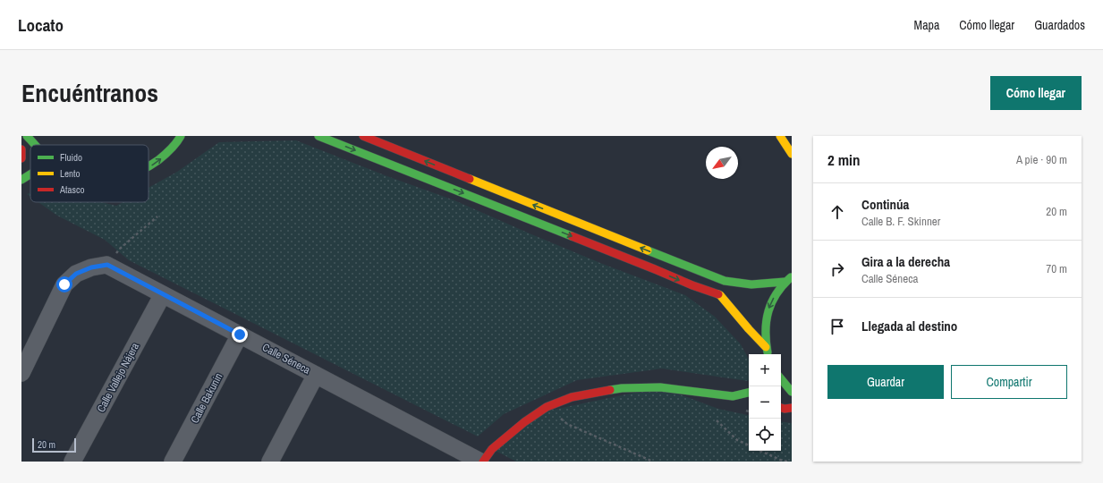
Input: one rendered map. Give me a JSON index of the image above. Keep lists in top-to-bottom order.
{
  "streets": {
    "street": ["Calle Séneca", "Calle Vallejo Nájera", "Calle Bakunin"]
  },
  "crossings": [
    ["Calle Séneca", "Calle Vallejo Nájera"],
    ["Calle Séneca", "Calle Bakunin"]
  ],
  "legend": ["Fluido", "Lento", "Atasco"],
  "scale_bar": "20 m",
  "north": "bottom left",
  "page": {
    "header": "Locato",
    "nav": ["Mapa", "Cómo llegar", "Guardados"],
    "title": "Encuéntranos",
    "buttons": [
      "Cómo llegar",
      ["Guardar", "Compartir"]
    ],
    "heading": ["2 min", "A pie · 90 m"],
    "list": [
      ["Continúa", "Calle B. F. Skinner", "20 m"],
      ["Gira a la derecha", "Calle Séneca", "70 m"],
      "Llegada al destino"
    ],
    "map_buttons": ["+", "−"],
    "scale": "20 m"
  }
}
